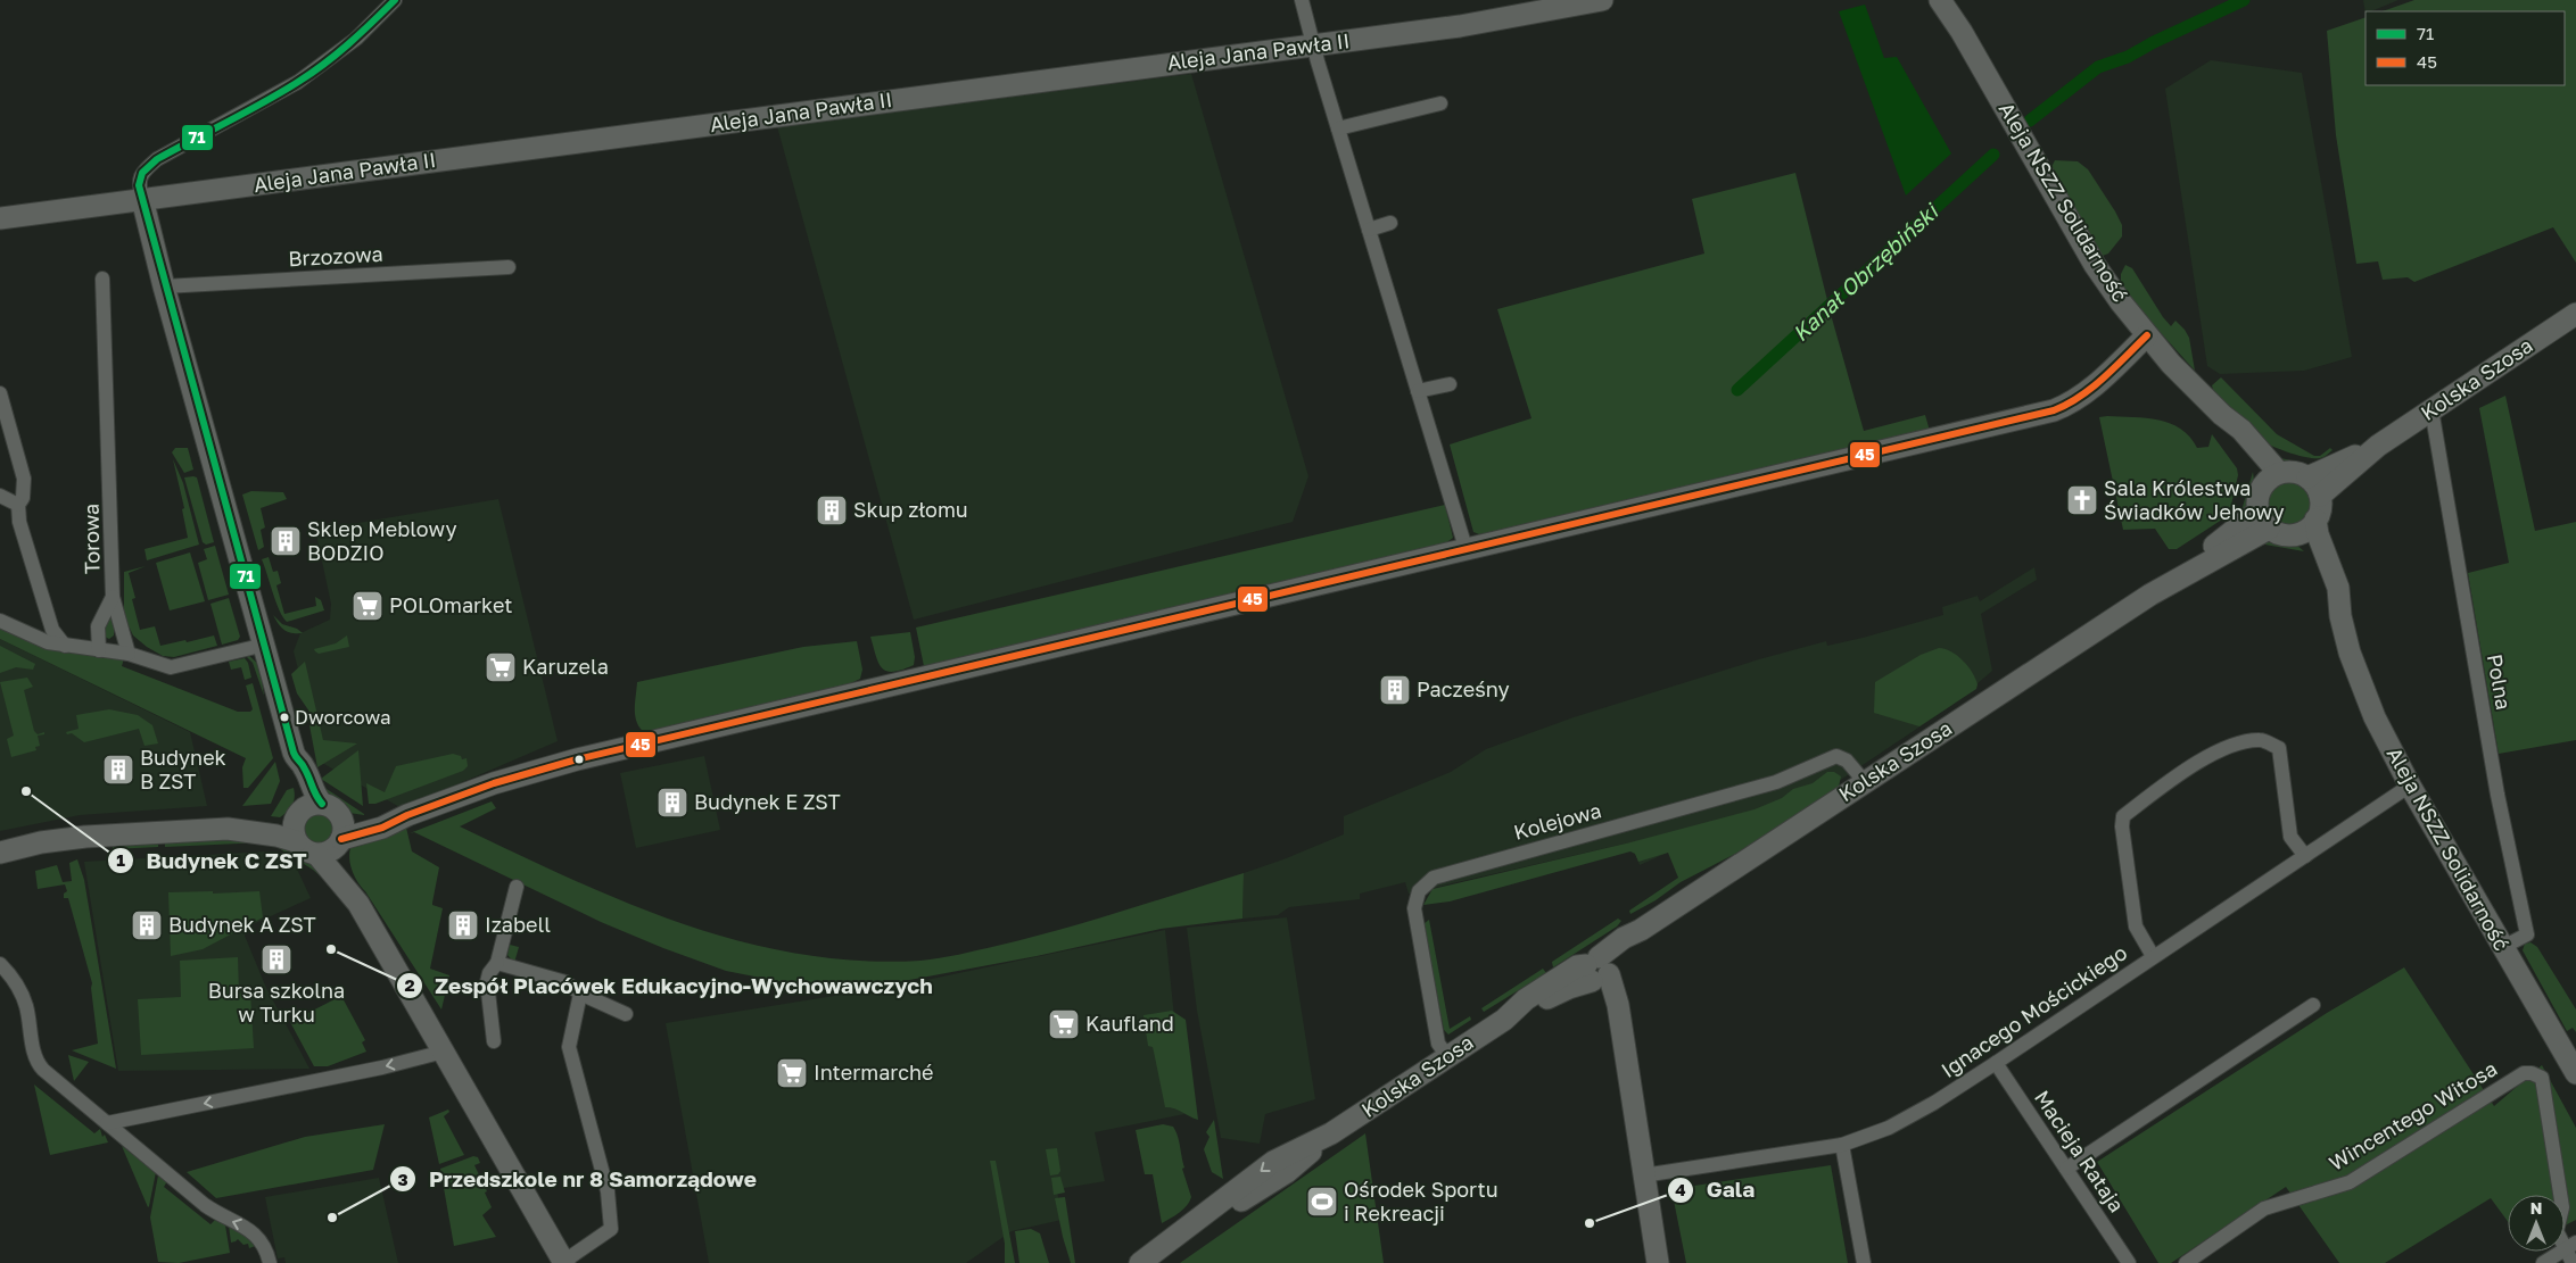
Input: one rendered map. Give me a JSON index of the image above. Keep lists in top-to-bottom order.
{
  "streets": {
    "street": [
      "Aleja Jana Pawła II",
      "Aleja NSZZ Solidarność",
      "Brzozowa",
      "Kolska Szosa",
      "Torowa",
      "Polna",
      "Kolejowa",
      "Ignacego Mościckiego",
      "Wincentego Witosa",
      "Macieja Rataja"
    ]
  },
  "crossings": [
    ["Aleja NSZZ Solidarność", "Kolska Szosa"],
    ["Aleja NSZZ Solidarność", "Polna"],
    ["Aleja NSZZ Solidarność", "Ignacego Mościckiego"],
    ["Kolska Szosa", "Polna"],
    ["Kolska Szosa", "Kolejowa"],
    ["Ignacego Mościckiego", "Macieja Rataja"]
  ],
  "water": ["Kanał Obrzębiński"],
  "places": {
    "church": ["Sala Królestwa Świadków Jehowy"],
    "building": [
      "Skup złomu",
      "Sklep Meblowy BODZIO",
      "Pacześny",
      "Budynek B ZST",
      "Budynek E ZST",
      "Budynek A ZST",
      "Izabell",
      "Bursa szkolna w Turku"
    ],
    "supermarket": [
      "POLOmarket",
      "Karuzela",
      "Kaufland",
      "Intermarché"
    ],
    "other": [
      "Dworcowa",
      "Budynek C ZST",
      "Zespół Placówek Edukacyjno-Wychowawczych",
      "Przedszkole nr 8 Samorządowe",
      "Gala"
    ],
    "sports": ["Ośrodek Sportu i Rekreacji"]
  },
  "lines": ["transit line 71", "transit line 45"],
  "legend": ["71", "45"],
  "north": "top"
}
